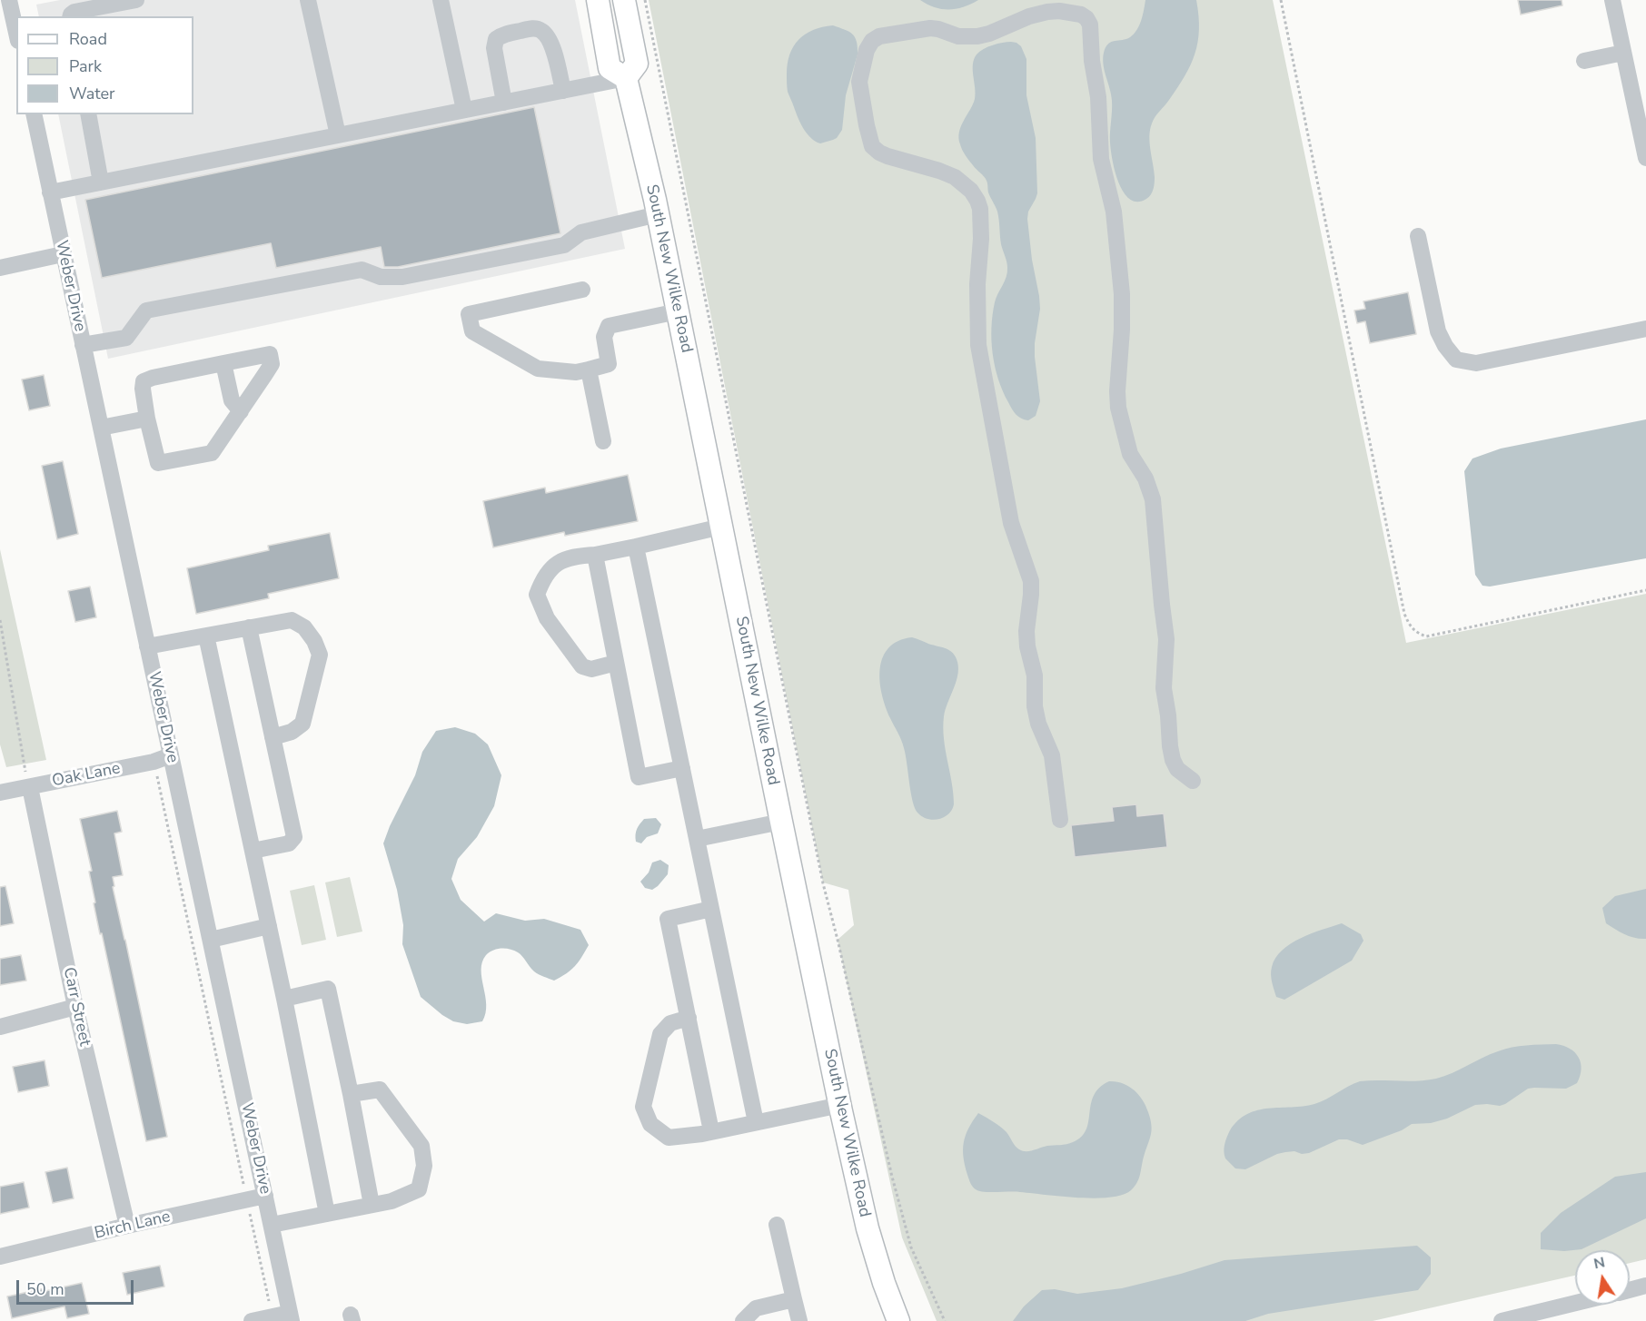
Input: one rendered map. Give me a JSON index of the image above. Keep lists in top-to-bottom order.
{
  "streets": {
    "main road": ["South New Wilke Road"],
    "street": [
      "Weber Drive",
      "Oak Lane",
      "Carr Street",
      "Birch Lane"
    ]
  },
  "crossings": [
    ["Weber Drive", "Oak Lane"],
    ["Weber Drive", "Birch Lane"],
    ["Oak Lane", "Carr Street"],
    ["Carr Street", "Birch Lane"]
  ],
  "legend": ["Road", "Park", "Water"],
  "scale_bar": "50 m",
  "north": "top"
}
